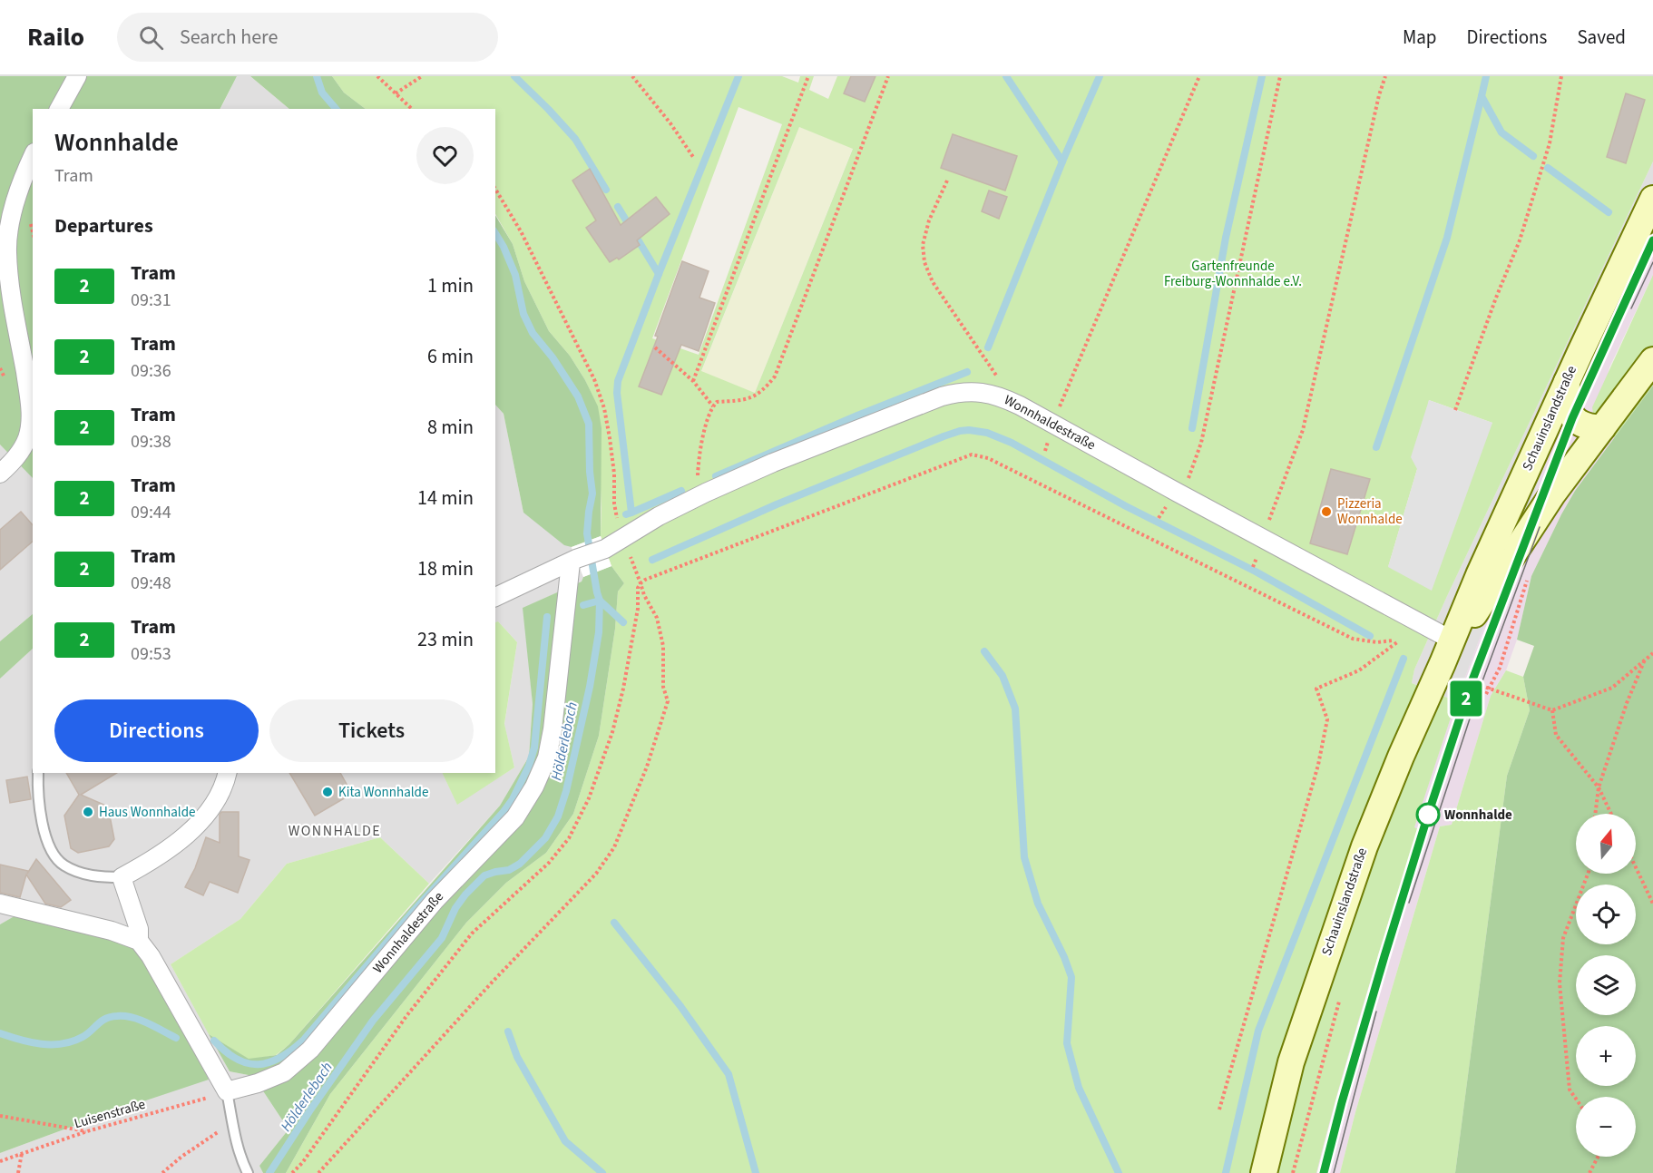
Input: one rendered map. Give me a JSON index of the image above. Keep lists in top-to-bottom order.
{
  "streets": {
    "main road": ["Schauinslandstraße"],
    "street": ["Wonnhaldestraße"],
    "path": ["Luisenstraße"]
  },
  "crossings": [
    ["Schauinslandstraße", "Wonnhaldestraße"],
    ["Wonnhaldestraße", "Luisenstraße"]
  ],
  "districts": ["WONNHALDE"],
  "water": ["Hölderlebach"],
  "parks": ["Gartenfreunde Freiburg-Wonnhalde e.V."],
  "places": [
    "Pizzeria Wonnhalde",
    "Kita Wonnhalde",
    "Haus Wonnhalde",
    "Wonnhalde"
  ],
  "lines": ["tram line 2"],
  "north": "top",
  "page": {
    "header": "Railo",
    "search": "Search here",
    "nav": ["Map", "Directions", "Saved"],
    "on_map": "2",
    "heading": [
      ["Wonnhalde", "Tram"],
      "Departures"
    ],
    "list": [
      {
        "mark": "2",
        "name": "Tram",
        "note": "09:31",
        "value": "1 min"
      },
      {
        "mark": "2",
        "name": "Tram",
        "note": "09:36",
        "value": "6 min"
      },
      {
        "mark": "2",
        "name": "Tram",
        "note": "09:38",
        "value": "8 min"
      },
      {
        "mark": "2",
        "name": "Tram",
        "note": "09:44",
        "value": "14 min"
      },
      {
        "mark": "2",
        "name": "Tram",
        "note": "09:48",
        "value": "18 min"
      },
      {
        "mark": "2",
        "name": "Tram",
        "note": "09:53",
        "value": "23 min"
      }
    ],
    "buttons": ["Directions", "Tickets"],
    "map_buttons": ["+", "−"]
  }
}
